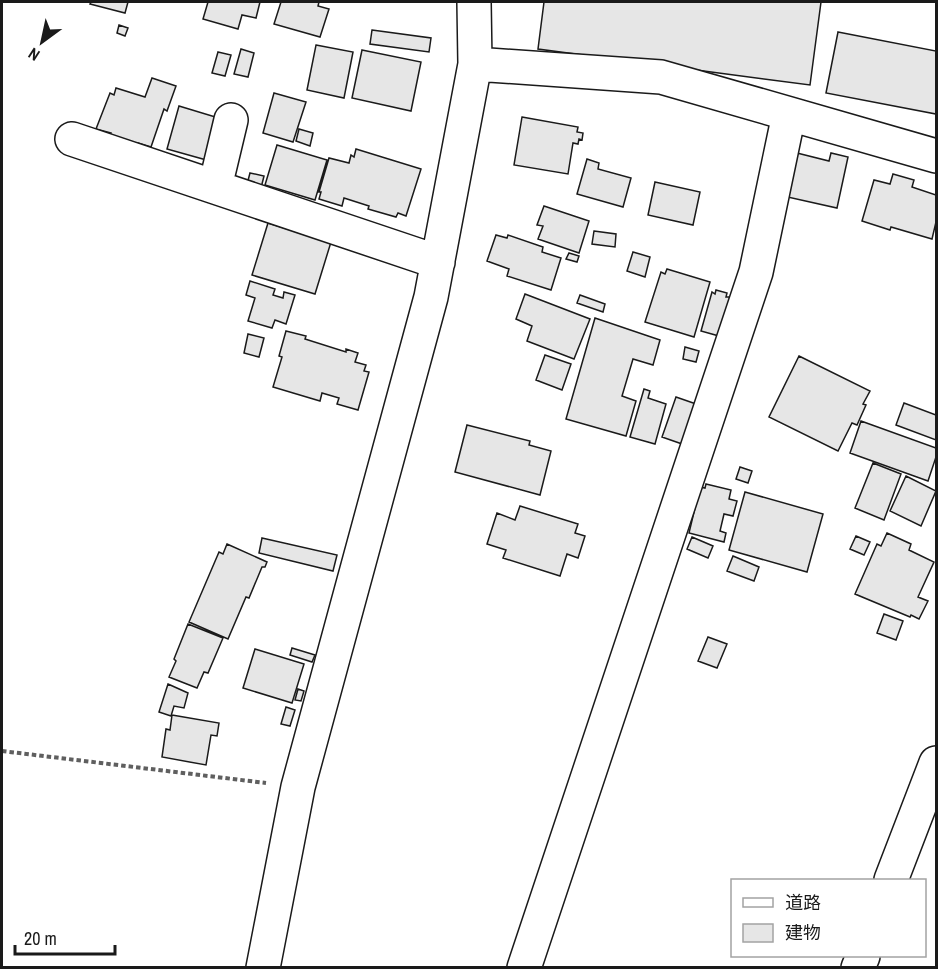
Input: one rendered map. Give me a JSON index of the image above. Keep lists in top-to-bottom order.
{
  "legend": ["道路", "建物"],
  "scale_bar": "20 m",
  "north": "bottom left"
}
